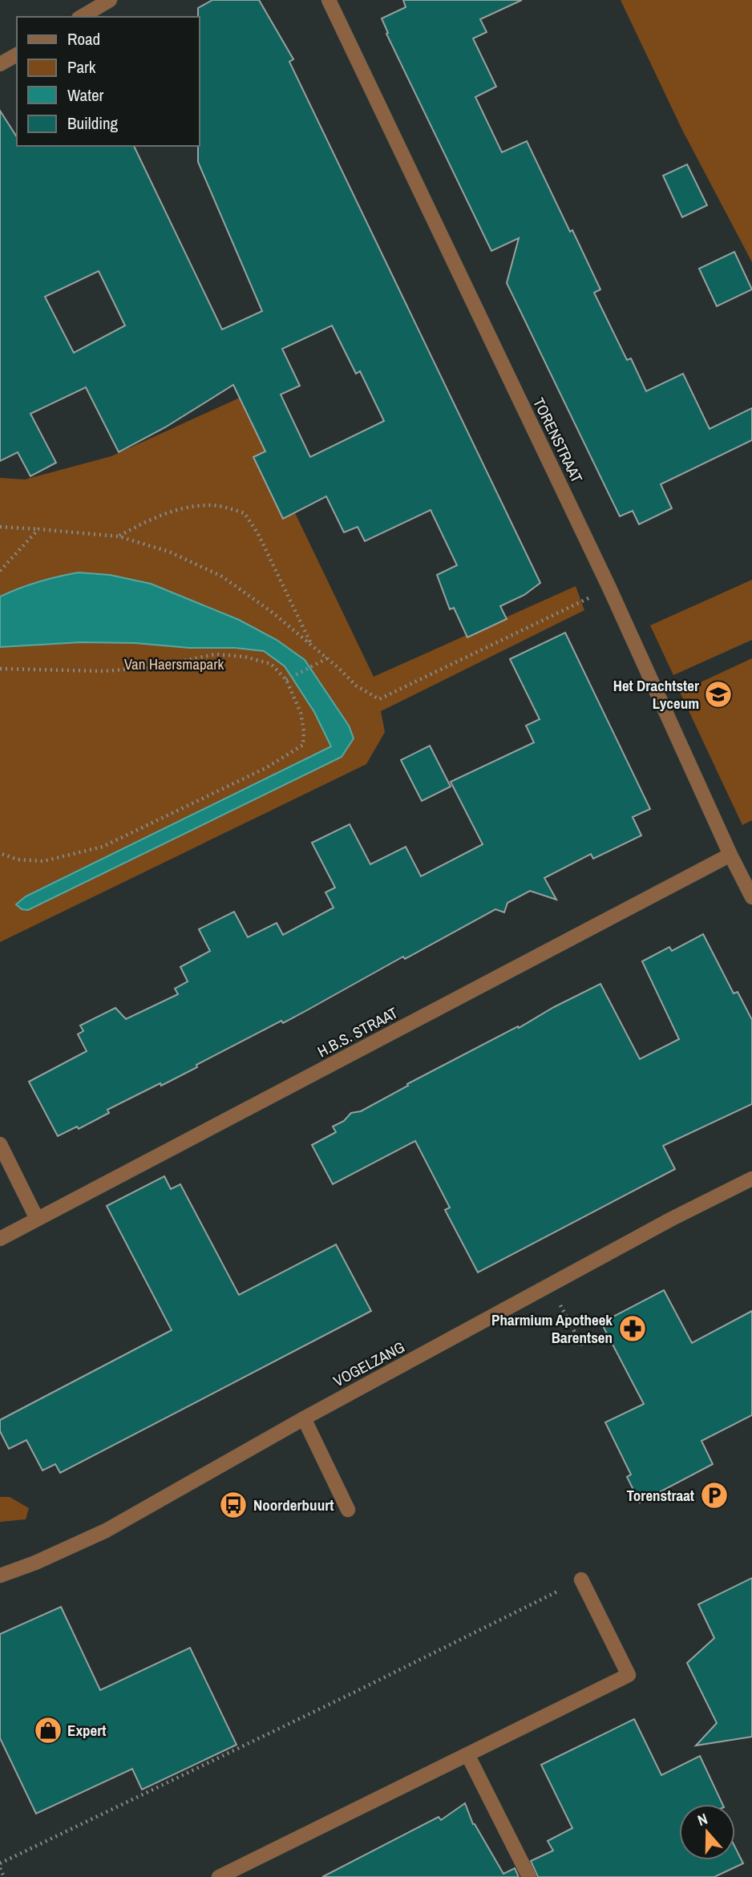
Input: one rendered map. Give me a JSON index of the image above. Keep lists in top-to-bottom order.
{
  "streets": {
    "street": ["TORENSTRAAT", "H.B.S. STRAAT", "VOGELZANG"]
  },
  "crossings": [
    ["TORENSTRAAT", "H.B.S. STRAAT"]
  ],
  "parks": ["Van Haersmapark"],
  "places": {
    "school or university": ["Het Drachtster Lyceum"],
    "pharmacy": ["Pharmium Apotheek Barentsen"],
    "parking": ["Torenstraat"],
    "bus stop": ["Noorderbuurt"],
    "shop": ["Expert"]
  },
  "legend": [
    "Road",
    "Park",
    "Water",
    "Building"
  ],
  "north": "top"
}
